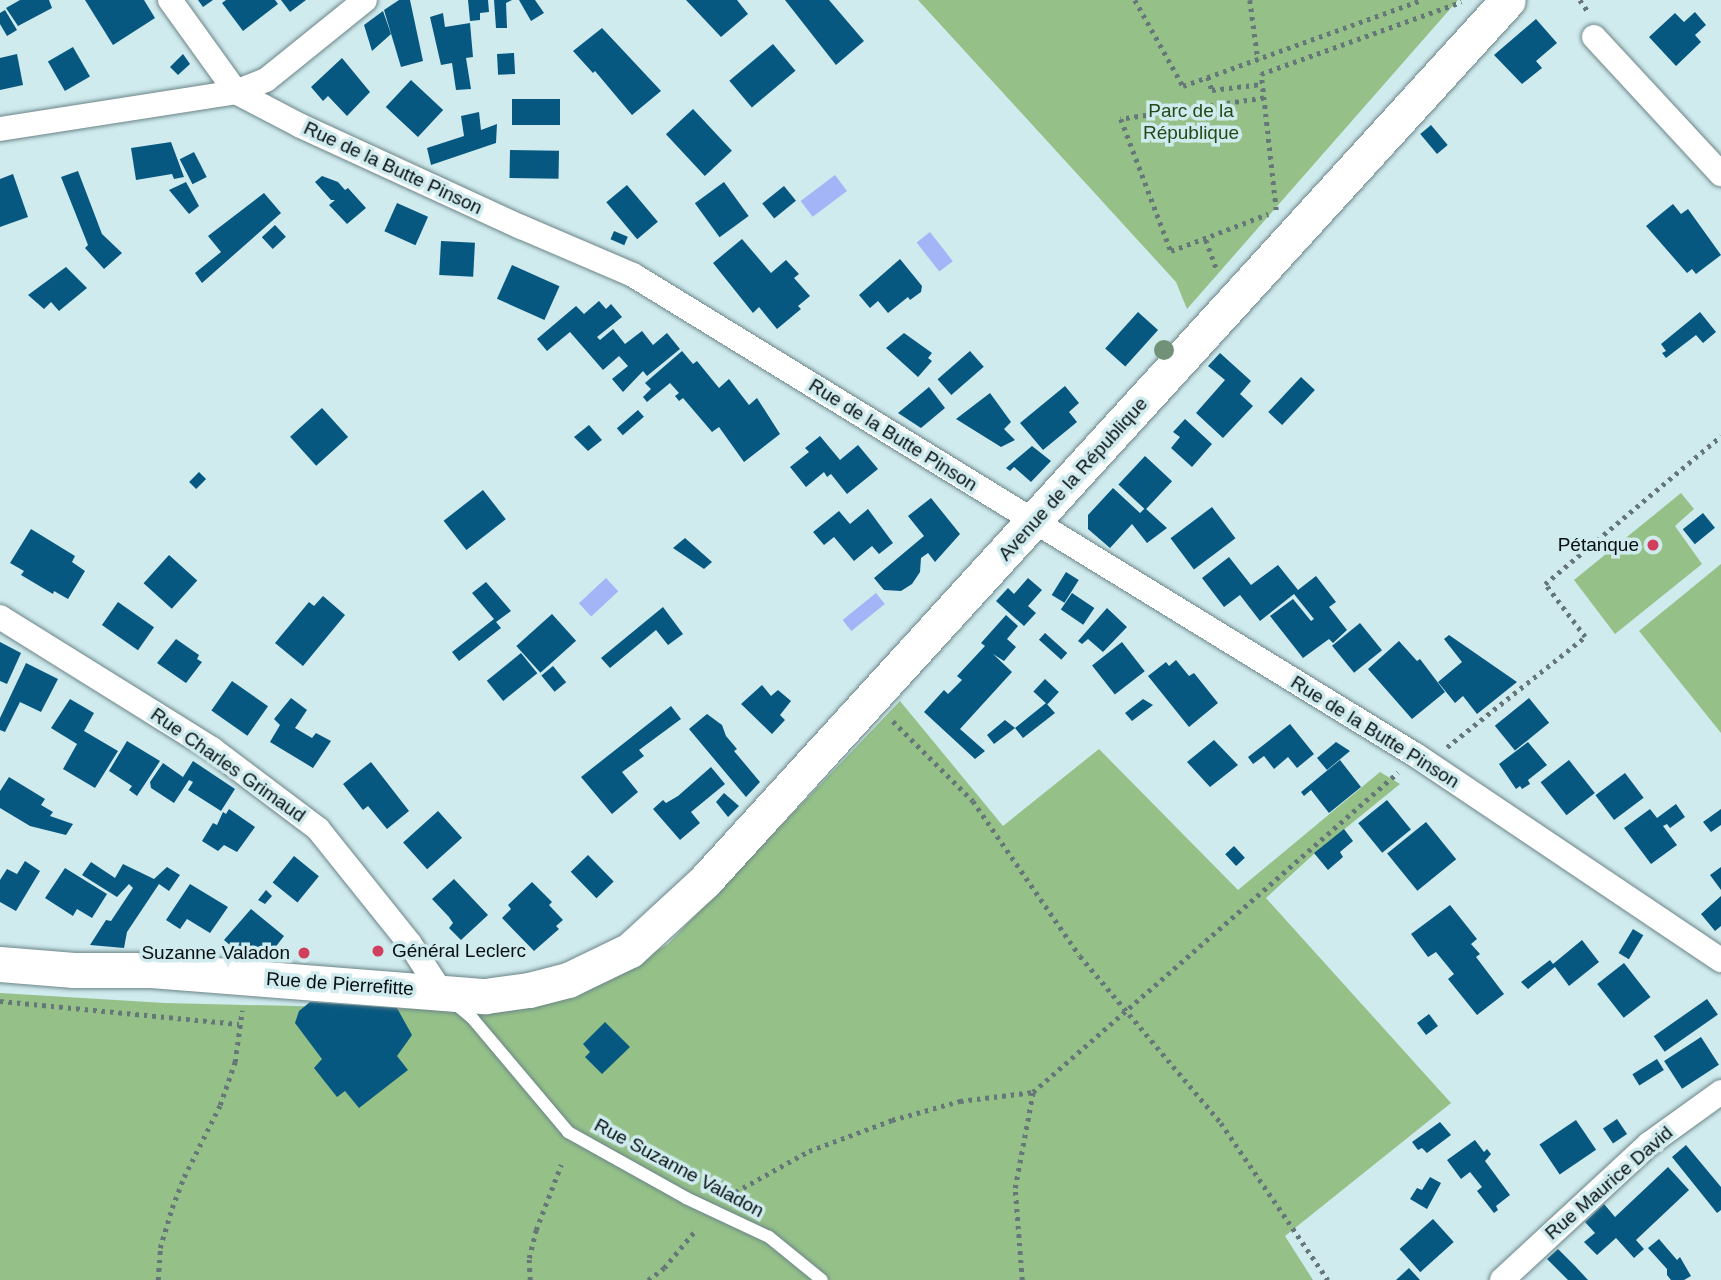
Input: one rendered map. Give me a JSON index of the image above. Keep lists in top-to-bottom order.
{
  "streets": {
    "street": [
      "Rue de la Butte Pinson",
      "Avenue de la République",
      "Rue Charles Grimaud",
      "Rue de Pierrefitte",
      "Rue Maurice David"
    ],
    "lane": ["Rue Suzanne Valadon"]
  },
  "crossings": [
    ["Rue de la Butte Pinson", "Avenue de la République"],
    ["Avenue de la République", "Rue de Pierrefitte"],
    ["Rue Charles Grimaud", "Rue de Pierrefitte"],
    ["Rue Charles Grimaud", "Rue Suzanne Valadon"],
    ["Rue de Pierrefitte", "Rue Suzanne Valadon"]
  ],
  "parks": ["Parc de la République"],
  "places": ["Pétanque", "Général Leclerc", "Suzanne Valadon"]
}
